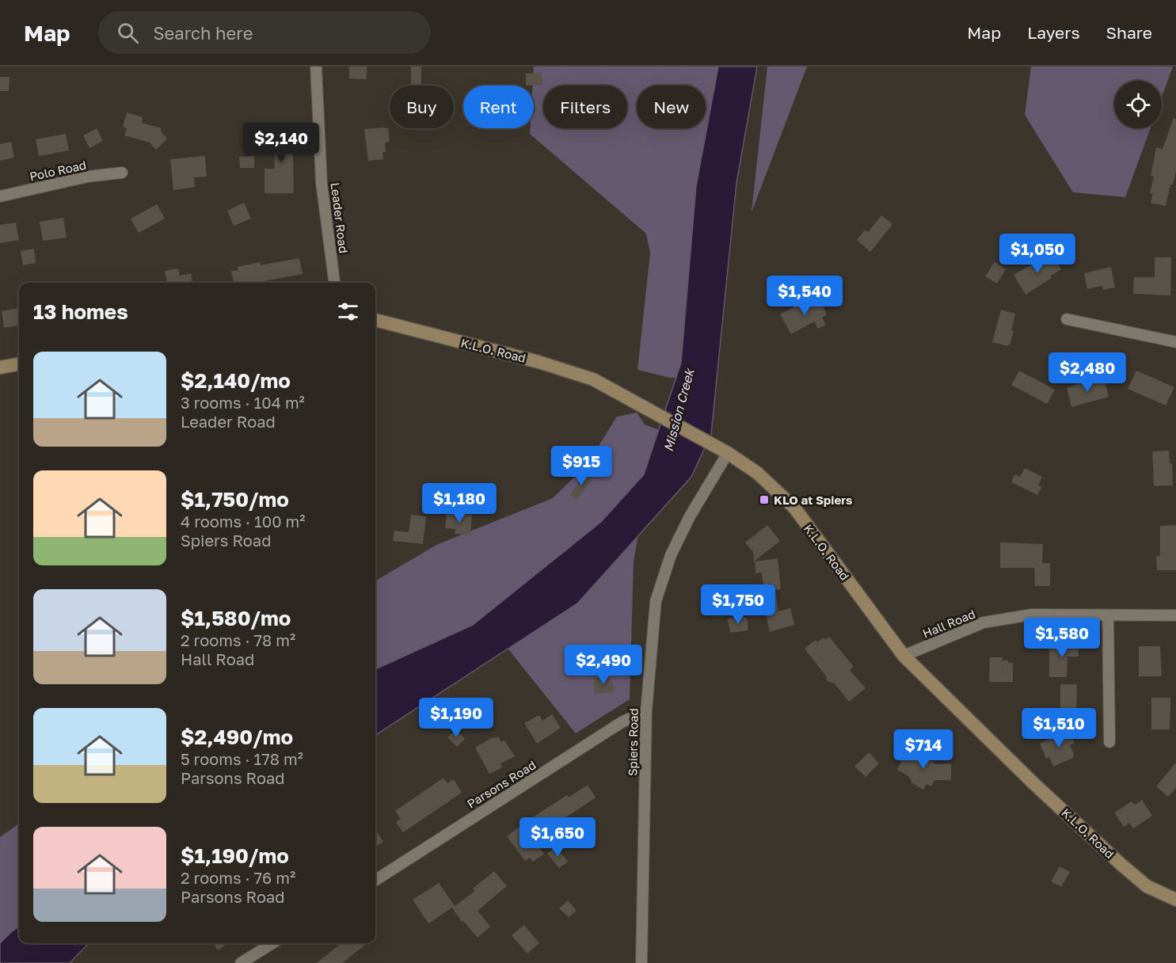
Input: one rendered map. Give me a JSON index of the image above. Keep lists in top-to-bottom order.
{
  "streets": {
    "main road": ["K.L.O. Road"],
    "street": [
      "Polo Road",
      "Leader Road",
      "Hall Road",
      "Spiers Road",
      "Parsons Road"
    ]
  },
  "crossings": [
    ["K.L.O. Road", "Hall Road"],
    ["K.L.O. Road", "Spiers Road"],
    ["Spiers Road", "Parsons Road"]
  ],
  "water": ["Mission Creek"],
  "places": {
    "transit": ["KLO at Spiers"]
  },
  "page": {
    "header": "Map",
    "search": "Search here",
    "nav": ["Map", "Layers", "Share"],
    "chip": [
      "Buy",
      "Rent",
      "Filters",
      "New"
    ],
    "price": [
      "$2,140",
      "$1,050",
      "$1,540",
      "$2,480",
      "$915",
      "$1,180",
      "$1,750",
      "$1,580",
      "$2,490",
      "$1,190",
      "$1,510",
      "$714",
      "$1,650"
    ],
    "heading": "13 homes",
    "list": [
      {
        "name": "$2,140/mo",
        "note": "3 rooms · 104 m² · Leader Road"
      },
      {
        "name": "$1,750/mo",
        "note": "4 rooms · 100 m² · Spiers Road"
      },
      {
        "name": "$1,580/mo",
        "note": "2 rooms · 78 m² · Hall Road"
      },
      {
        "name": "$2,490/mo",
        "note": "5 rooms · 178 m² · Parsons Road"
      },
      {
        "name": "$1,190/mo",
        "note": "2 rooms · 76 m² · Parsons Road"
      }
    ]
  }
}
